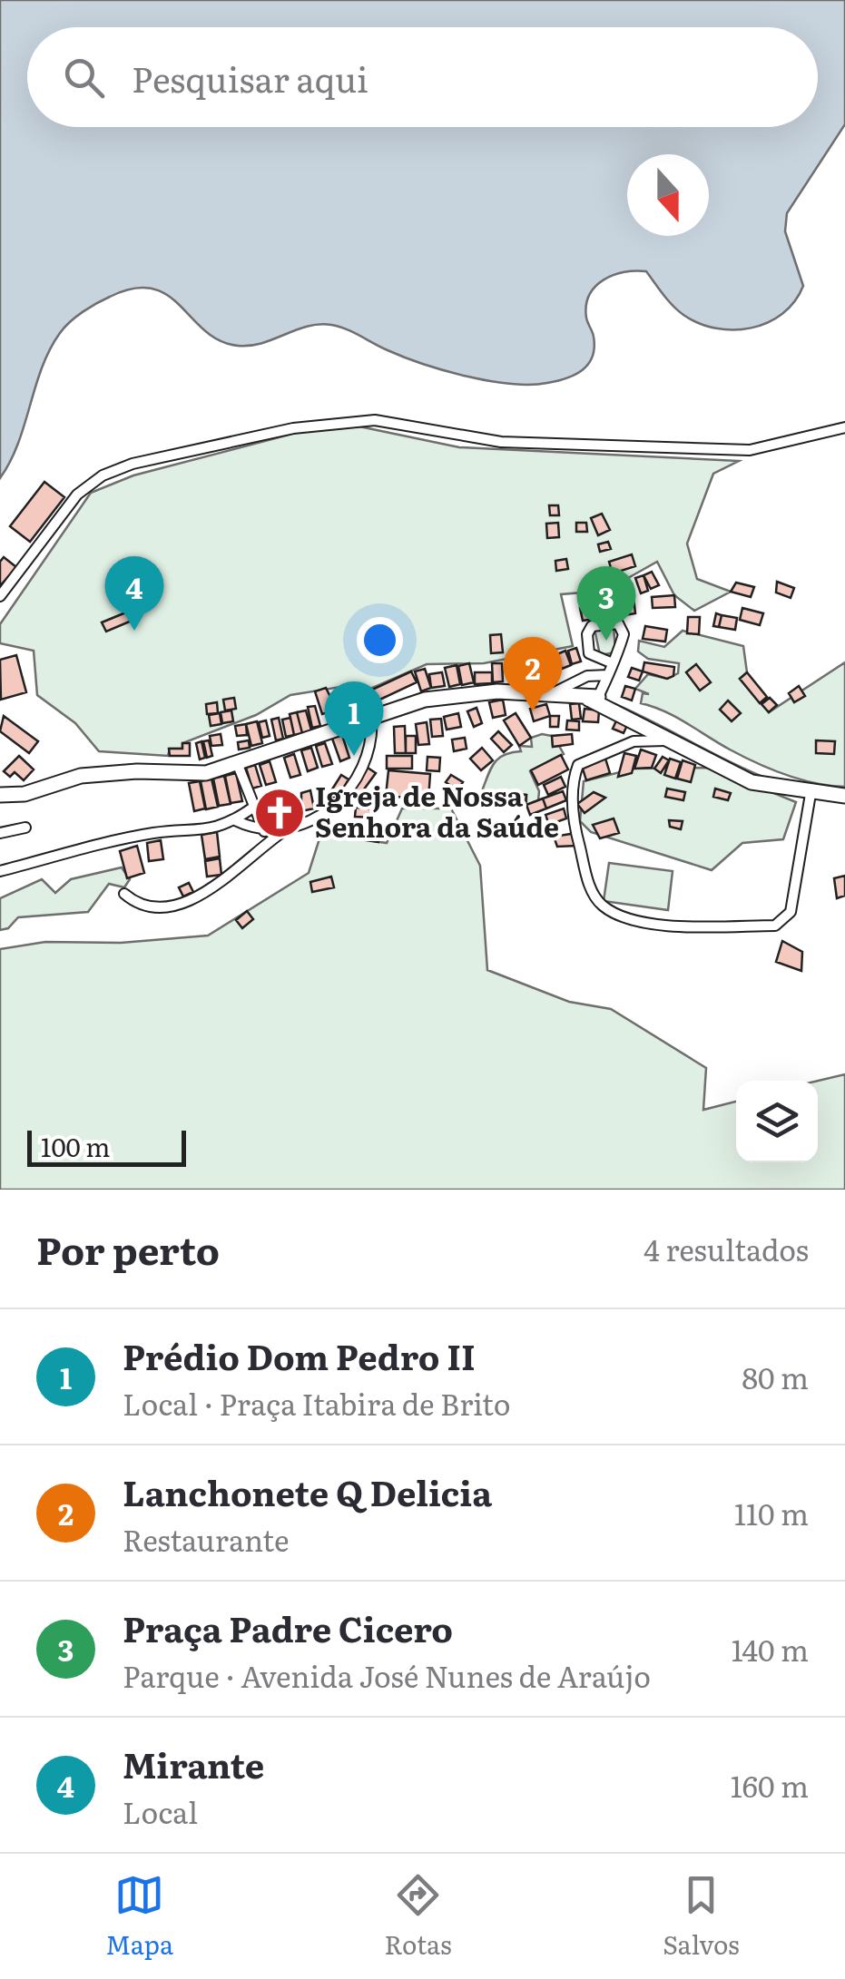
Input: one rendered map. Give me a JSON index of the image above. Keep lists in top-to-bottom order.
{
  "places": {
    "church": ["Igreja de Nossa Senhora da Saúde"]
  },
  "scale_bar": "100 m",
  "north": "bottom",
  "page": {
    "search": "Pesquisar aqui",
    "pins": [
      "4",
      "3",
      "2",
      "1"
    ],
    "scale": "100 m",
    "heading": ["Por perto", "4 resultados"],
    "list": [
      {
        "mark": "1",
        "name": "Prédio Dom Pedro II",
        "note": "Local · Praça Itabira de Brito",
        "value": "80 m"
      },
      {
        "mark": "2",
        "name": "Lanchonete Q Delicia",
        "note": "Restaurante",
        "value": "110 m"
      },
      {
        "mark": "3",
        "name": "Praça Padre Cicero",
        "note": "Parque · Avenida José Nunes de Araújo",
        "value": "140 m"
      },
      {
        "mark": "4",
        "name": "Mirante",
        "note": "Local",
        "value": "160 m"
      }
    ],
    "nav": ["Mapa", "Rotas", "Salvos"]
  }
}
